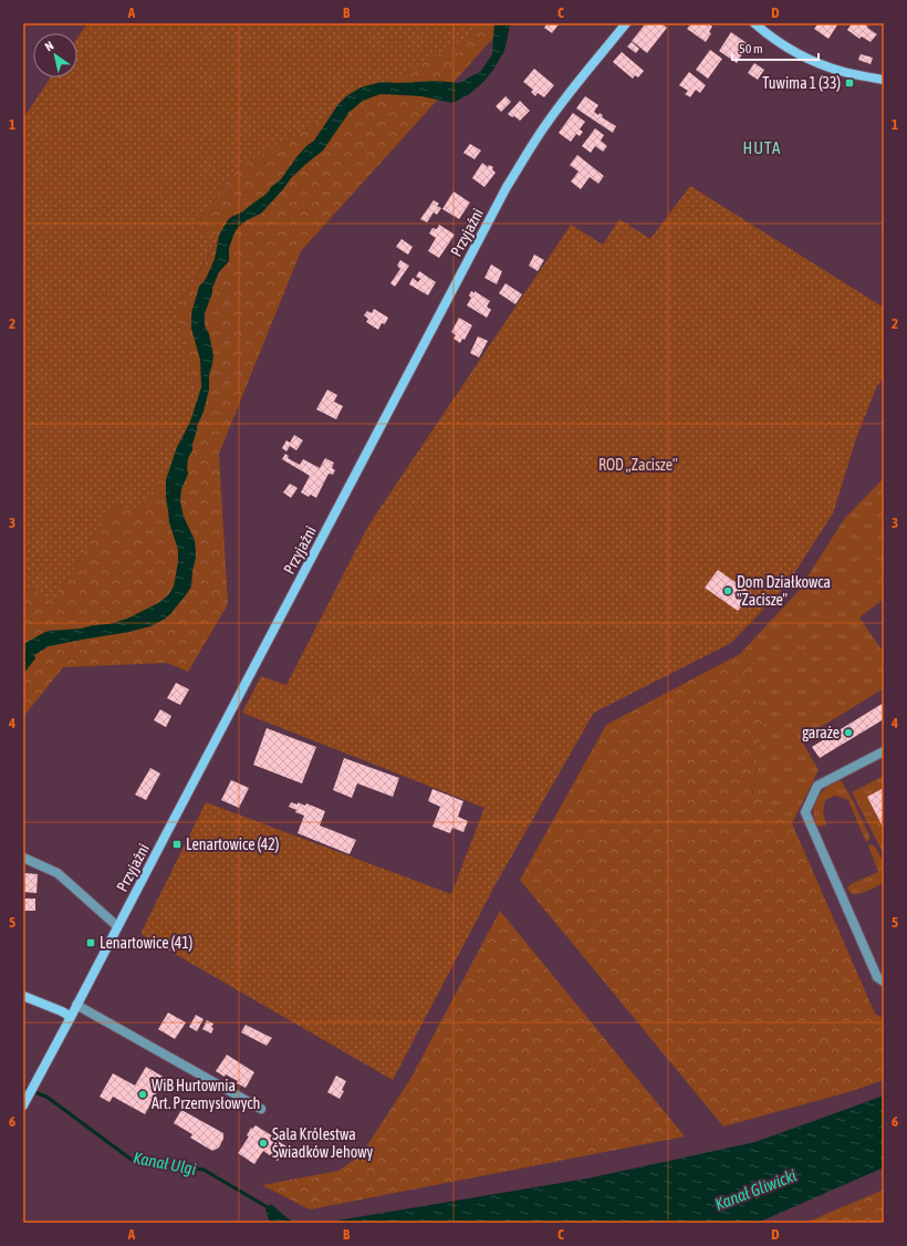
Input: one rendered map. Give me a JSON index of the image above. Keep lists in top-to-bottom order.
{
  "streets": {
    "main road": ["Przyjaźni"]
  },
  "districts": ["HUTA"],
  "water": ["Kanał Ulgi", "Kanał Gliwicki"],
  "parks": ["ROD „Zacisze”"],
  "places": {
    "transit": ["Tuwima 1 (33)", "Lenartowice (42)", "Lenartowice (41)"],
    "other": [
      "Dom Działkowca \"Zacisze\"",
      "garaże",
      "WiB Hurtownia Art. Przemysłowych",
      "Sala Królestwa Świadków Jehowy"
    ]
  },
  "scale_bar": "50 m",
  "north": "top left",
  "grid": {
    "columns": [
      "A",
      "B",
      "C",
      "D"
    ],
    "rows": [
      "1",
      "2",
      "3",
      "4",
      "5",
      "6"
    ]
  }
}
